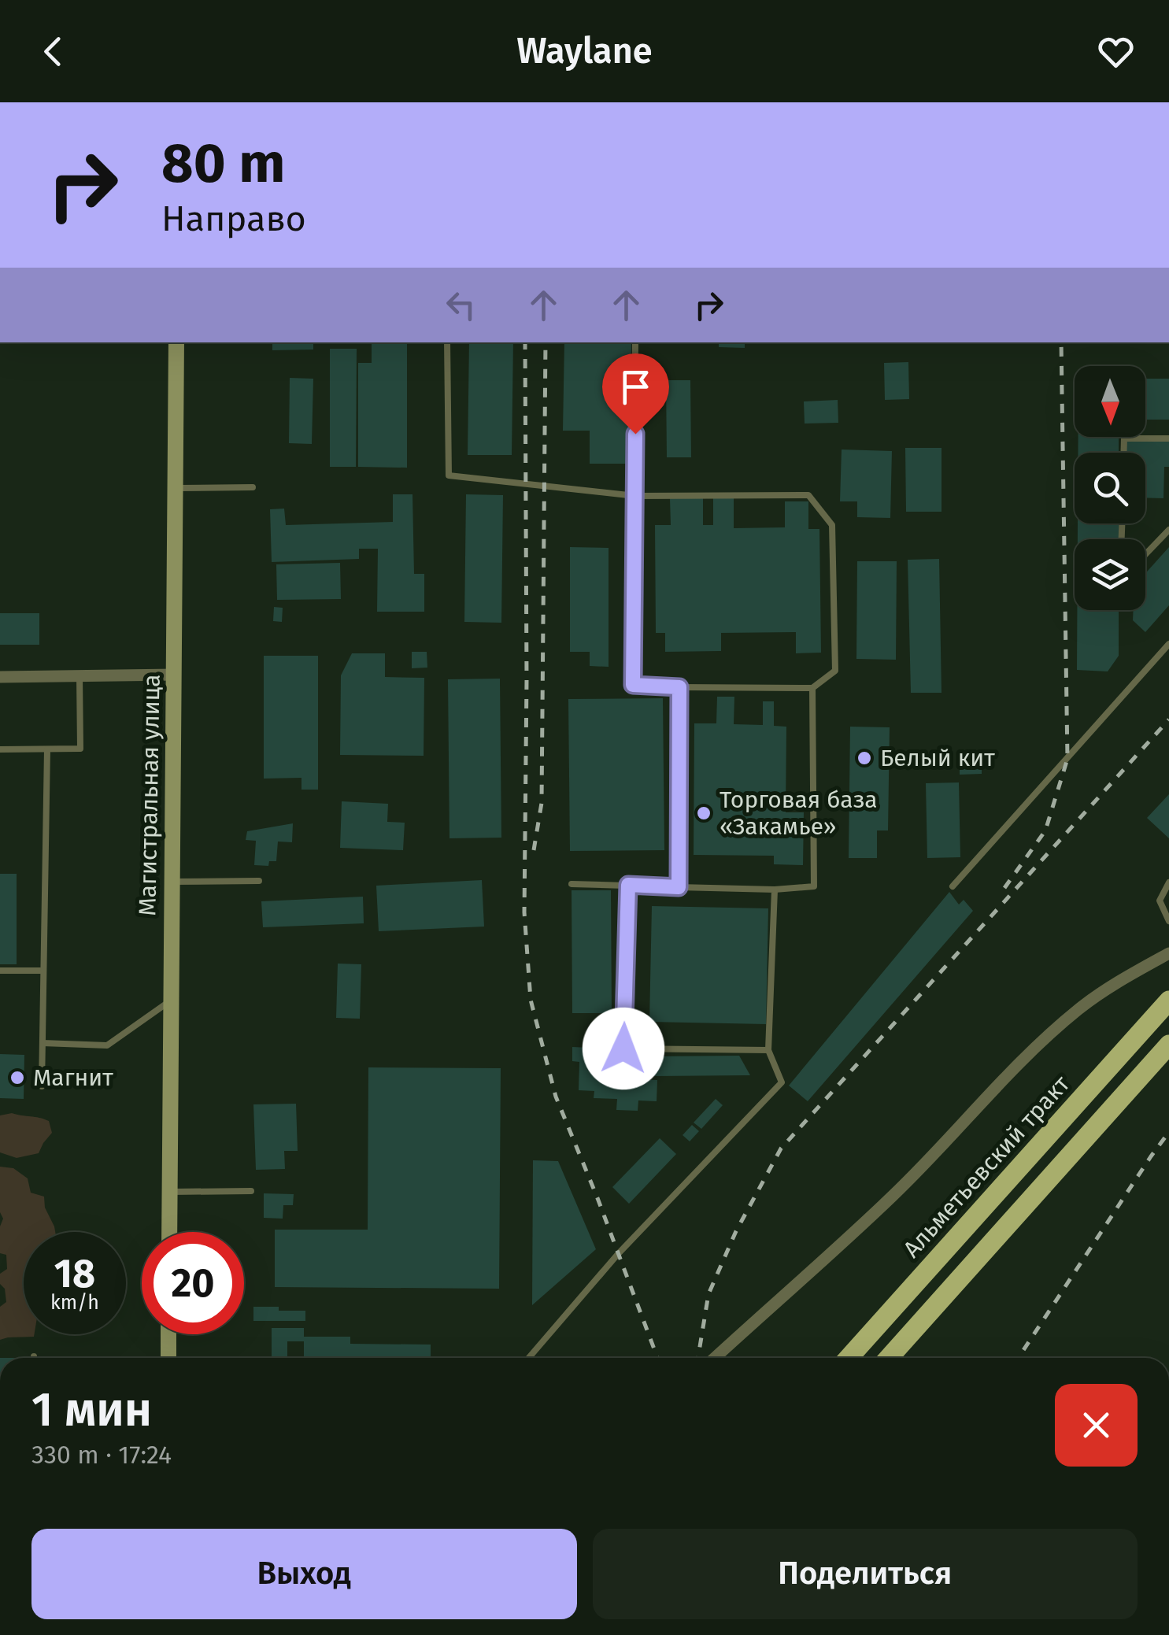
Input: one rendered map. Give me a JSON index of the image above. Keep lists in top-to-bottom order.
{
  "streets": {
    "main road": ["Магистральная улица", "Альметьевский тракт"]
  },
  "places": ["Белый кит", "Торговая база «Закамье»", "Магнит"],
  "north": "bottom",
  "page": {
    "header": "Waylane",
    "turn": ["80 m", "Направо"],
    "speed": "18 km/h",
    "limit": "20",
    "heading": ["1 мин", "330 m · 17:24"],
    "buttons": ["Выход", "Поделиться"]
  }
}
